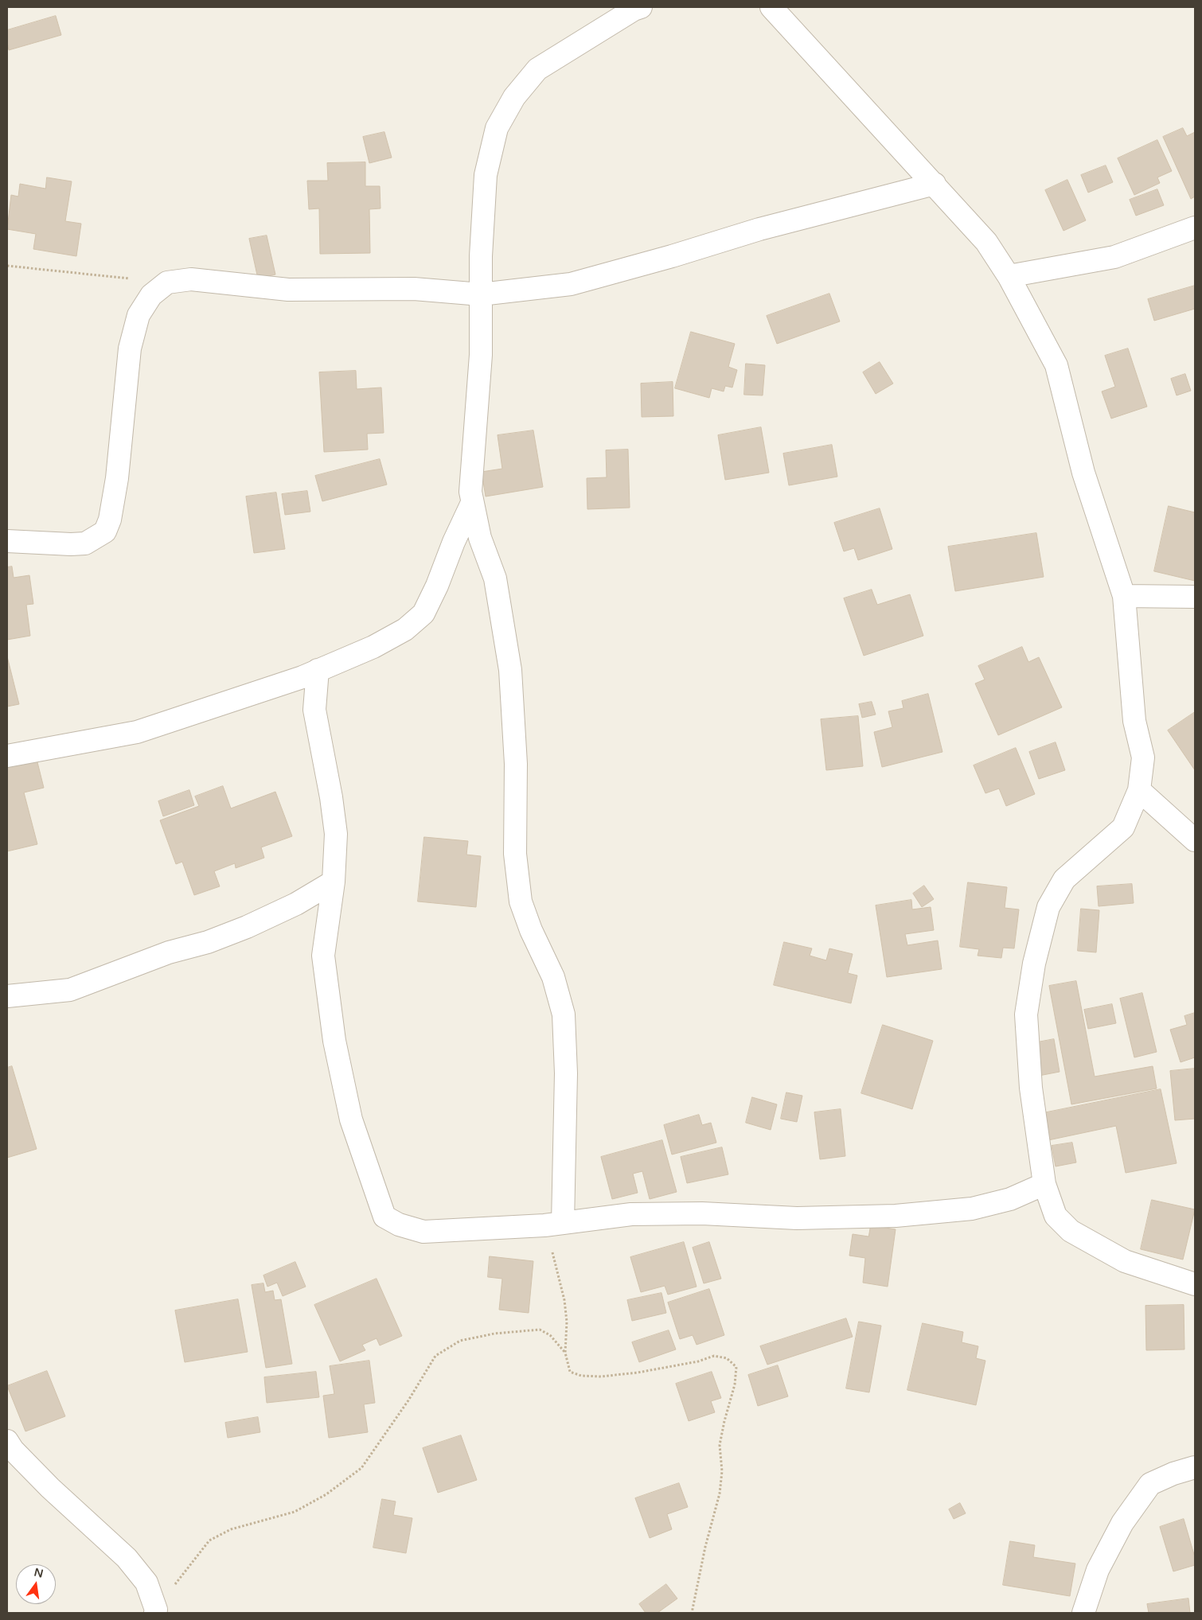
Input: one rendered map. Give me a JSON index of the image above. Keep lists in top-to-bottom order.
{
  "north": "top"
}
